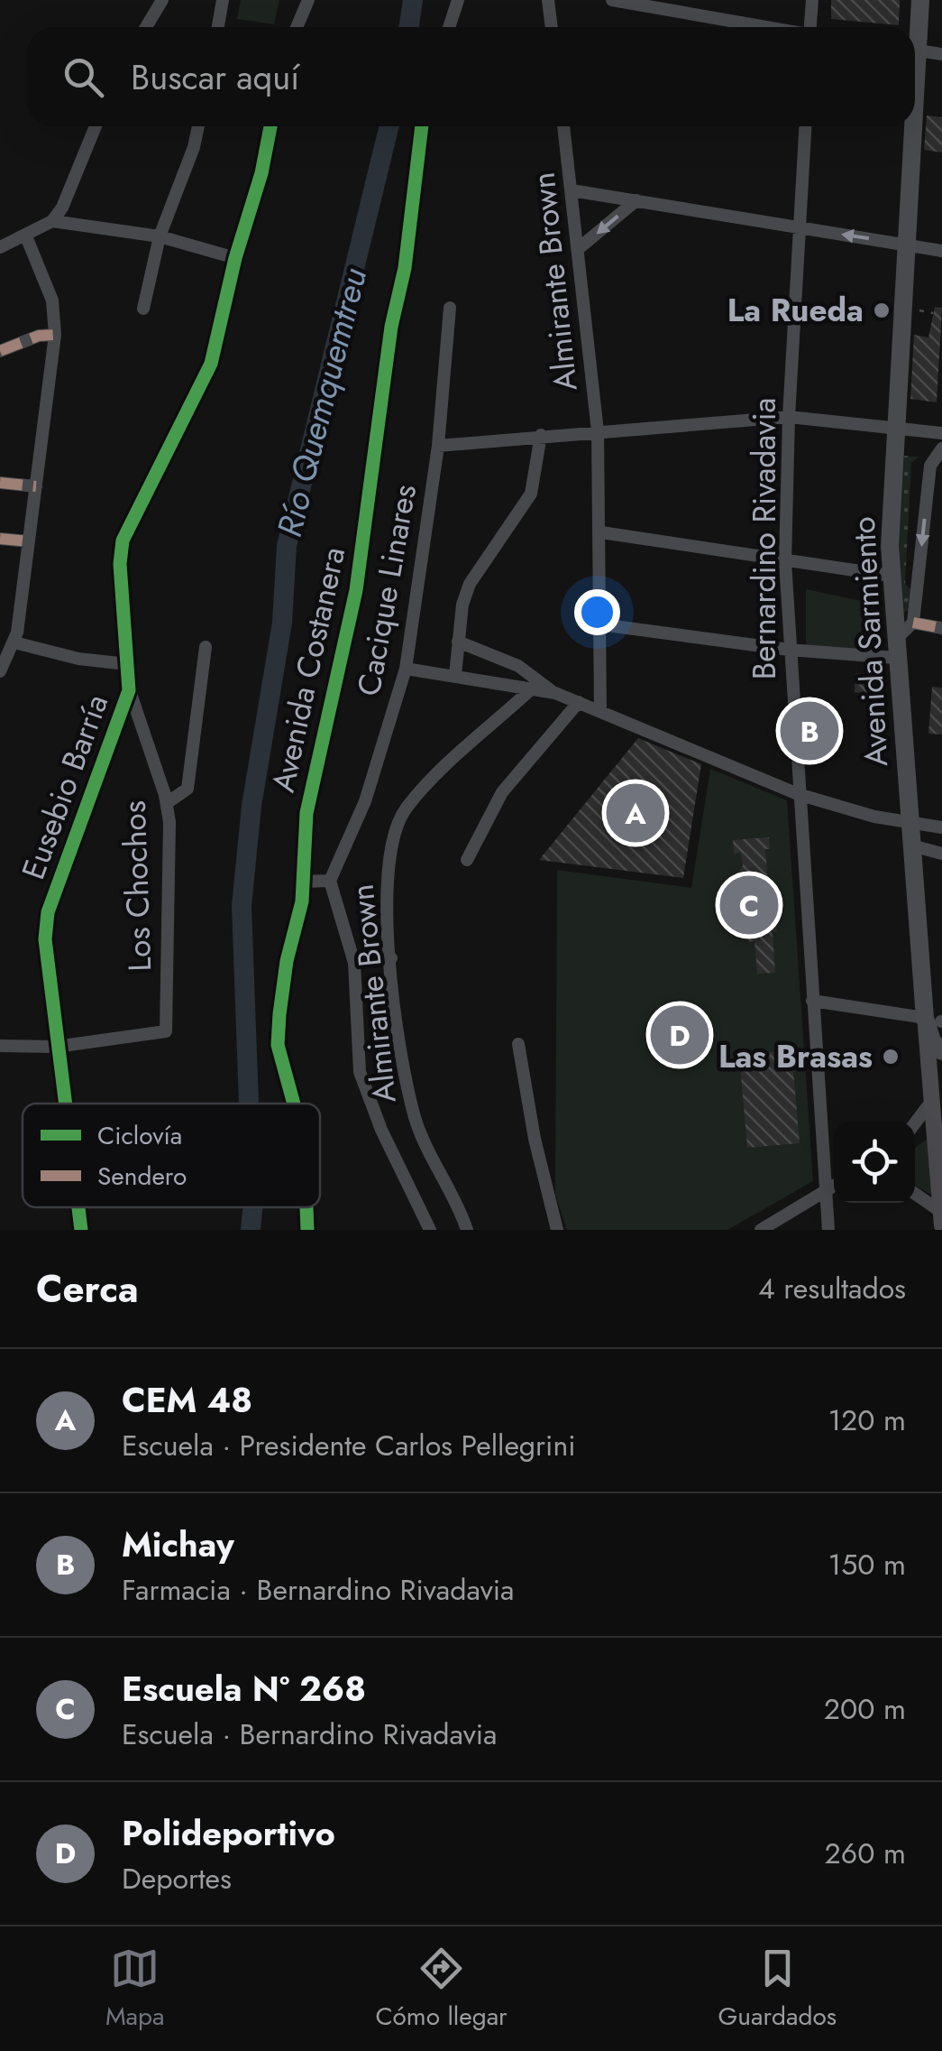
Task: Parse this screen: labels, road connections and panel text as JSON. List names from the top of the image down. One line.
{"streets":{"highway":["Avenida Sarmiento"],"street":["Almirante Brown","Bernardino Rivadavia","Cacique Linares","Avenida Costanera","Eusebio Barría","Los Chochos"]},"crossings":[["Eusebio Barría","Los Chochos"]],"water":["Río Quemquemtreu"],"places":["La Rueda","Las Brasas"],"legend":["Ciclovía","Sendero"],"page":{"search":"Buscar aquí","pins":["B","A","C","D"],"heading":["Cerca","4 resultados"],"list":[{"mark":"A","name":"CEM 48","note":"Escuela · Presidente Carlos Pellegrini","value":"120 m"},{"mark":"B","name":"Michay","note":"Farmacia · Bernardino Rivadavia","value":"150 m"},{"mark":"C","name":"Escuela Nº 268","note":"Escuela · Bernardino Rivadavia","value":"200 m"},{"mark":"D","name":"Polideportivo","note":"Deportes","value":"260 m"}],"nav":["Mapa","Cómo llegar","Guardados"]}}
